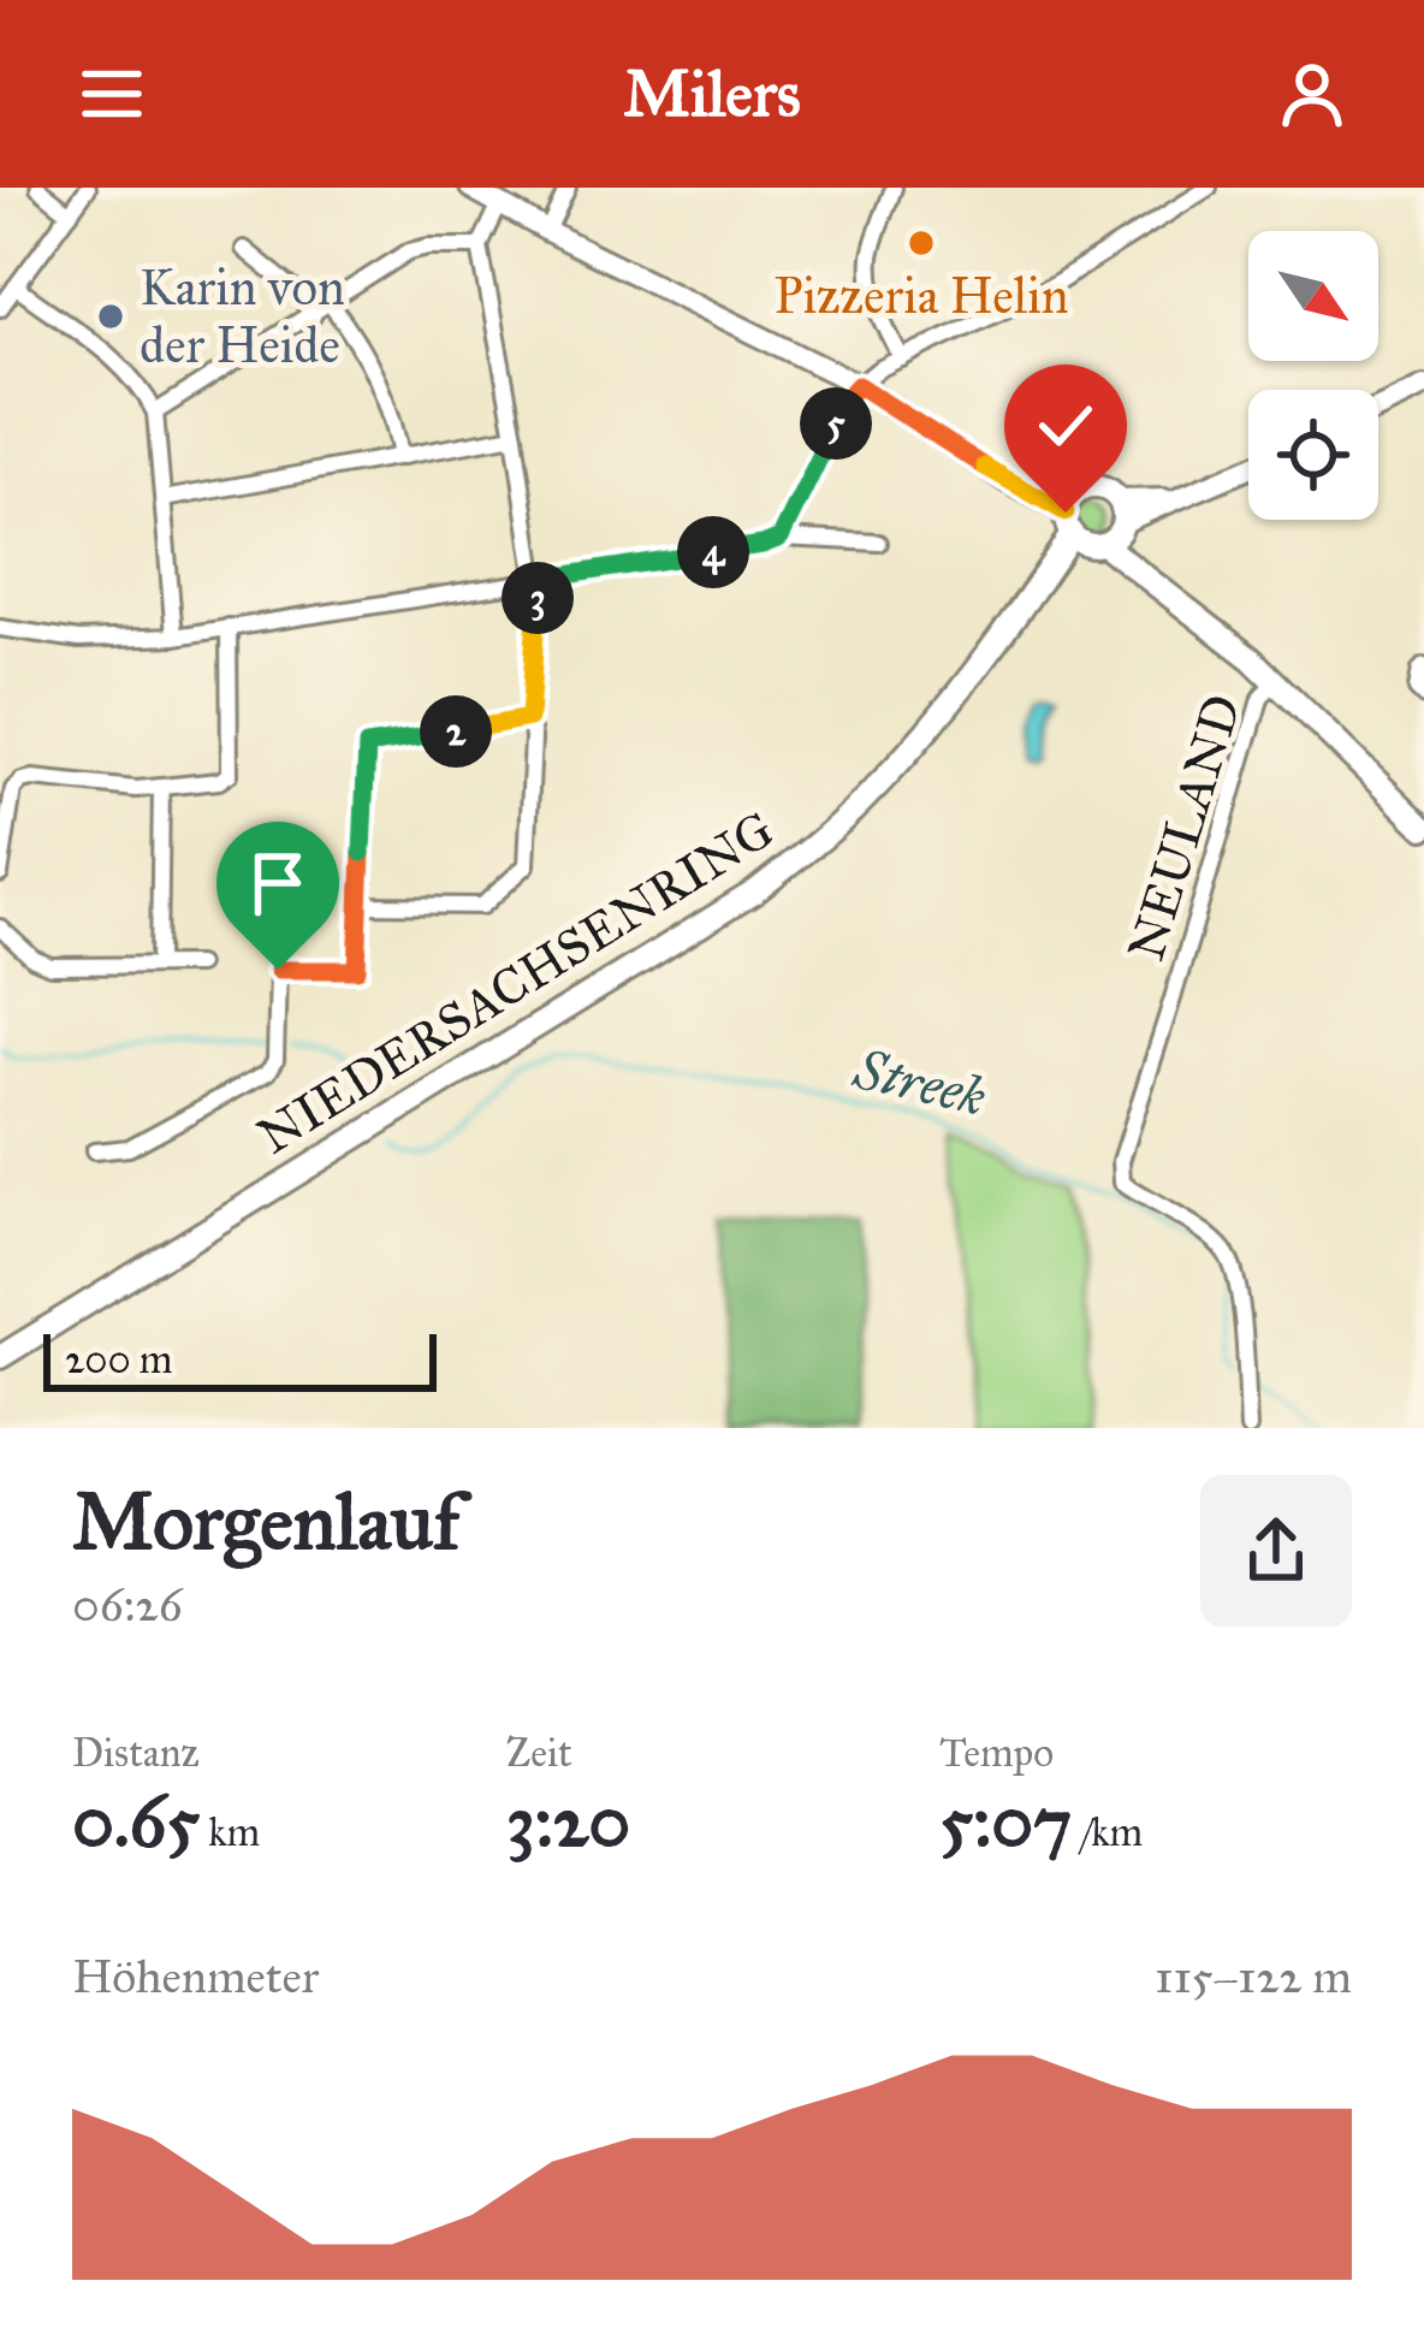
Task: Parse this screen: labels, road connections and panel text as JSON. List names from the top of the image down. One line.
{"streets":{"main road":["NIEDERSACHSENRING"],"street":["NEULAND"]},"water":["Streek"],"places":["Pizzeria Helin","Karin von der Heide"],"scale_bar":"200 m","north":"bottom right","page":{"header":"Milers","pins":["5","4","3","2"],"scale":"200 m","heading":["Morgenlauf","06:26"],"stats":[["Distanz","0.65 km"],["Zeit","3:20"],["Tempo","5:07 /km"]],"chart":["Höhenmeter","115–122 m"]}}
